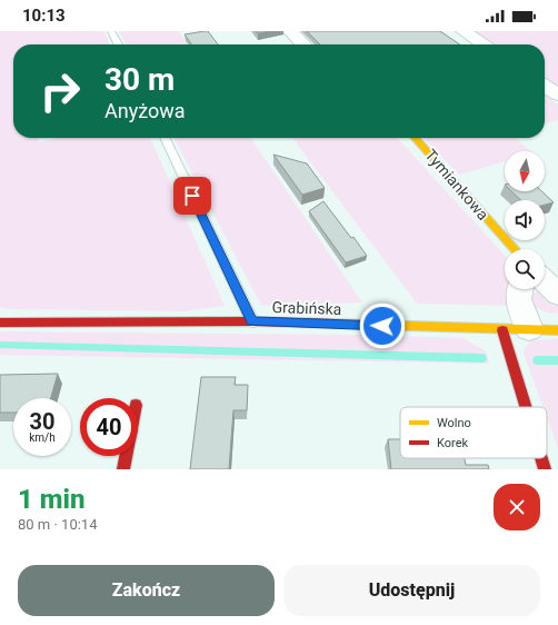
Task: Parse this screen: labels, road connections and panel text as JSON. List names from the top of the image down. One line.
{"streets":{"street":["Tymiankowa","Grabińska"]},"legend":["Wolno","Korek"],"north":"bottom","page":{"status":"10:13","turn":["30 m","Anyżowa"],"speed":"30 km/h","limit":"40","heading":["1 min","80 m · 10:14"],"buttons":["Zakończ","Udostępnij"]}}
